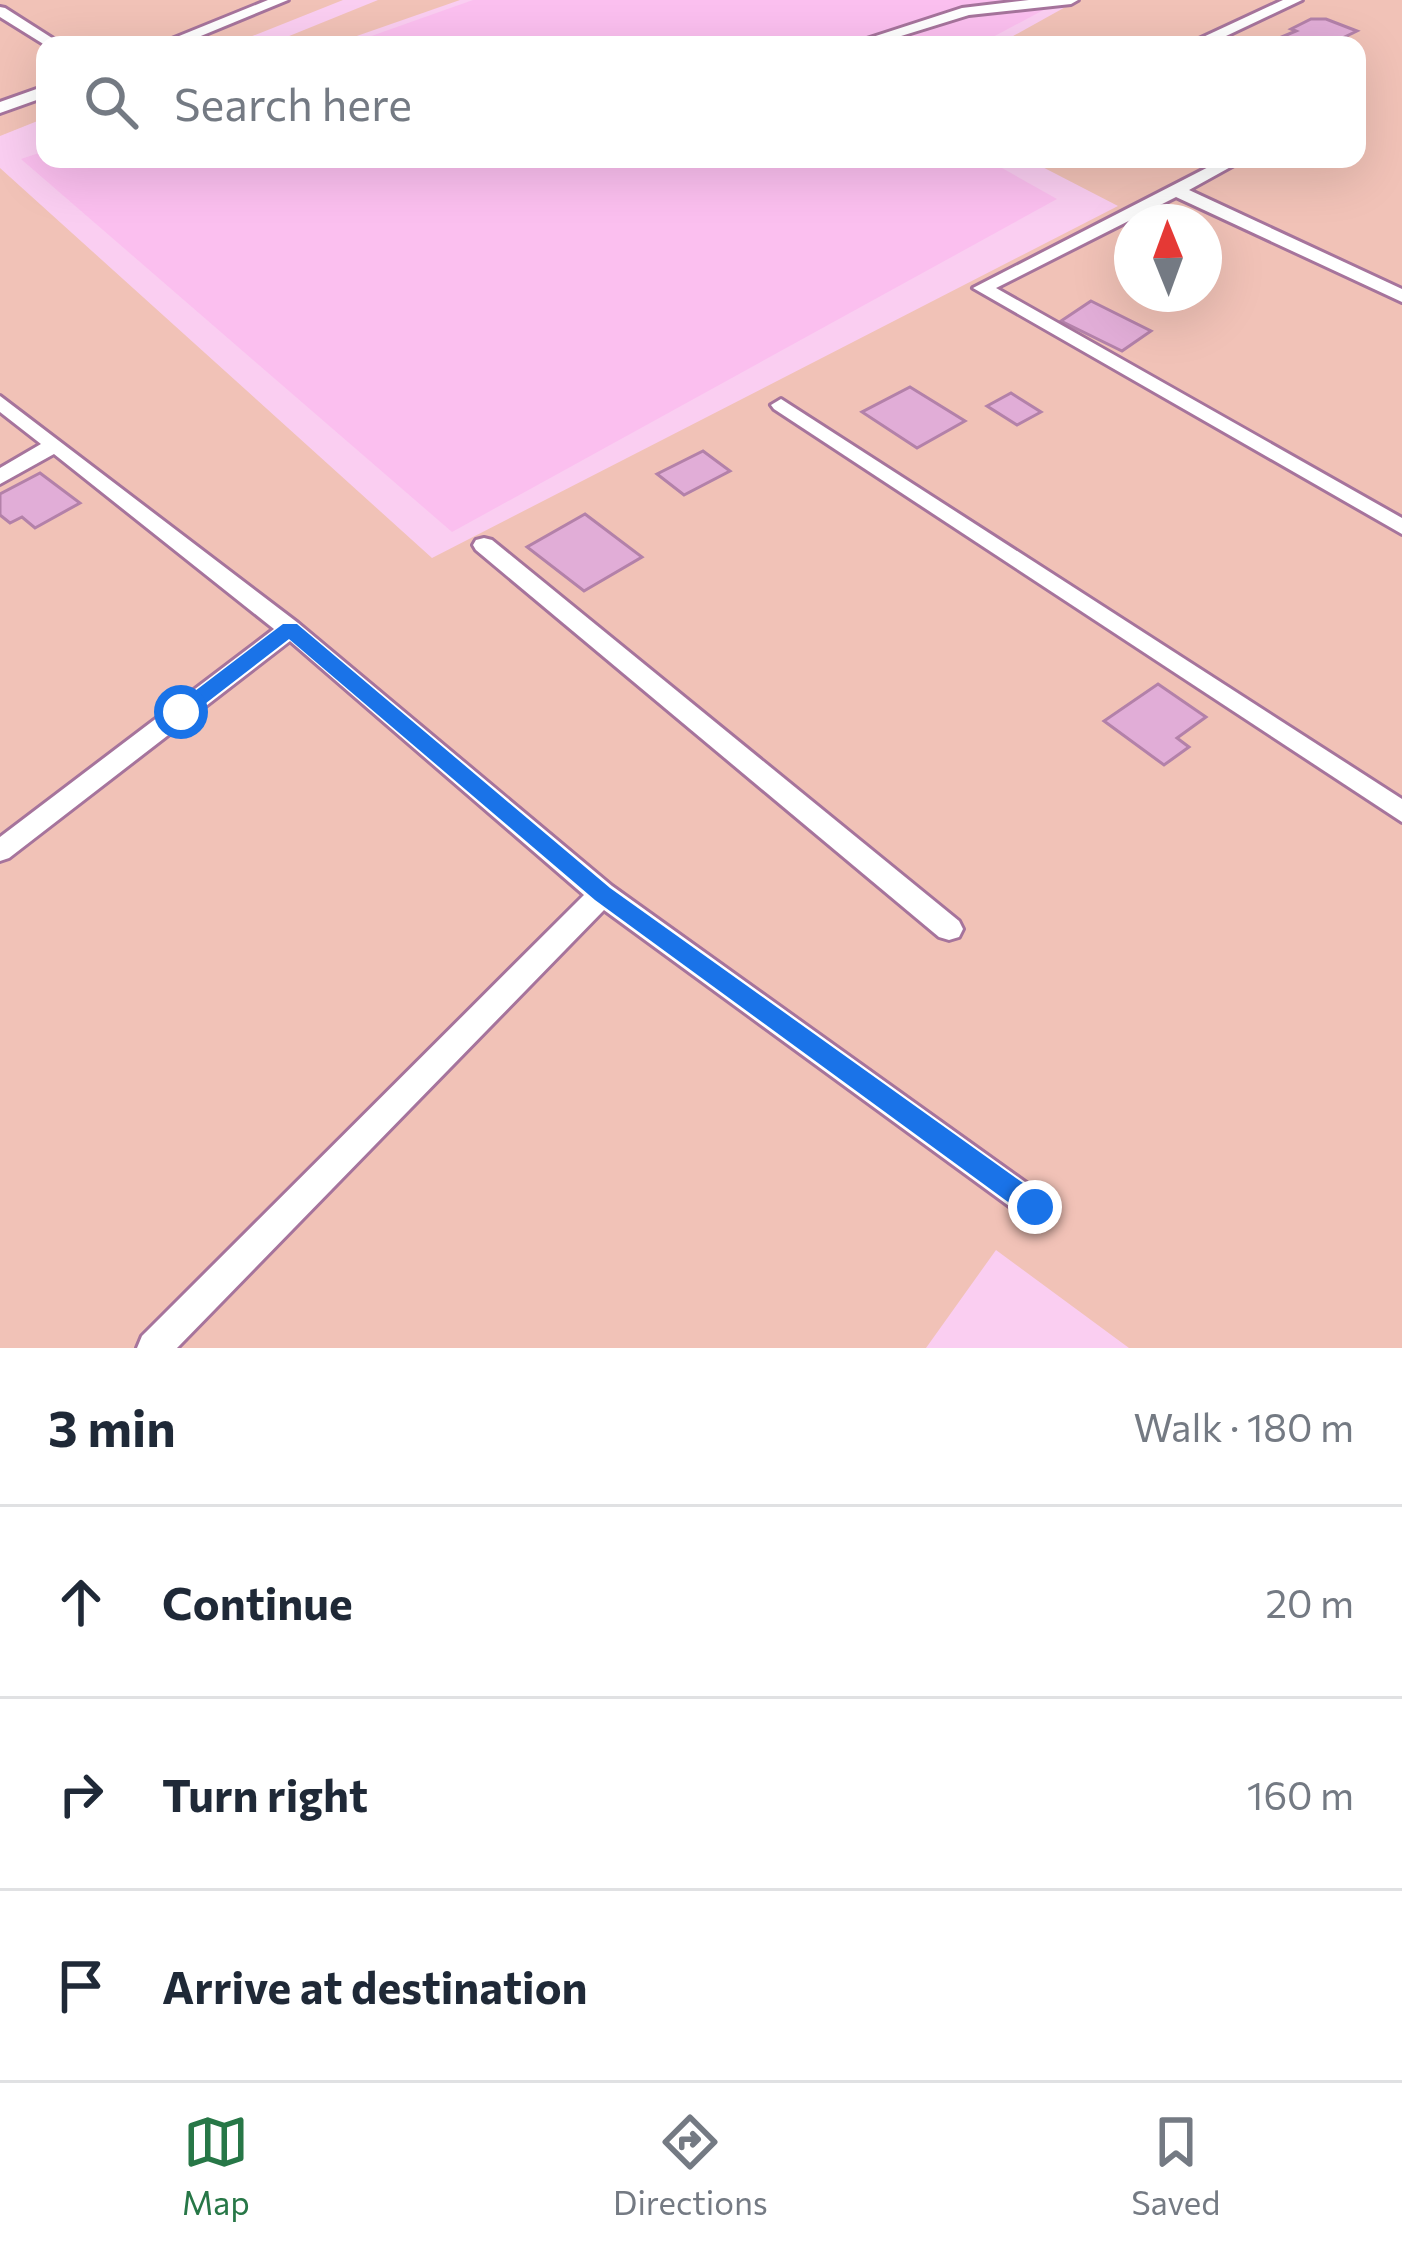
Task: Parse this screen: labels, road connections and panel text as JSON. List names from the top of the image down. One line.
{"north":"top","page":{"search":"Search here","heading":["3 min","Walk · 180 m"],"list":[["Continue","20 m"],["Turn right","160 m"],"Arrive at destination"],"nav":["Map","Directions","Saved"]}}
